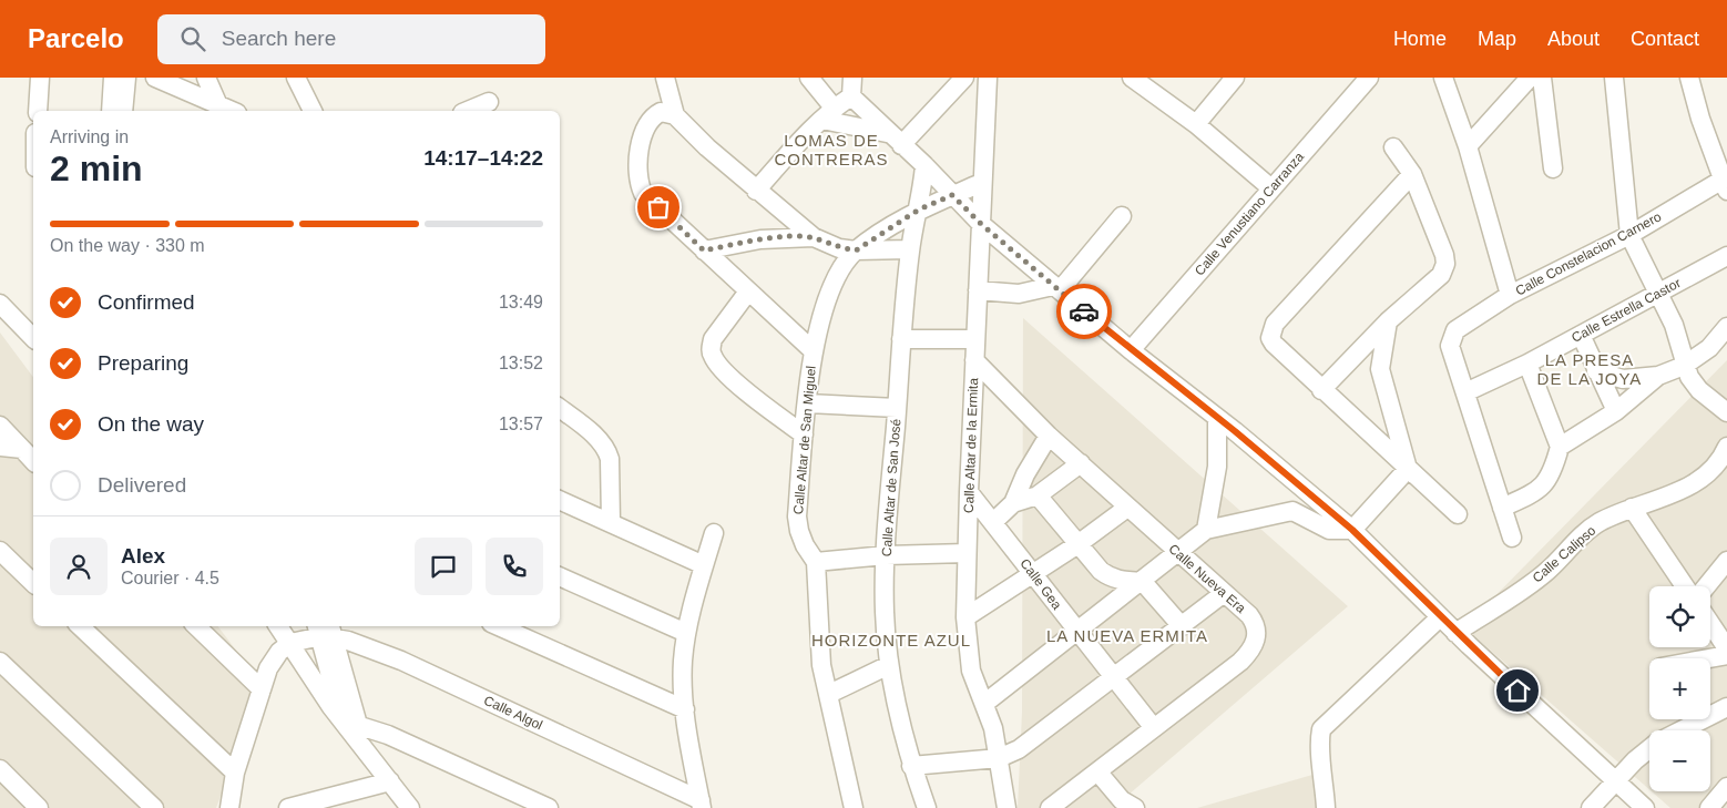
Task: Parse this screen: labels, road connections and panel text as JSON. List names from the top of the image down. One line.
{"streets":{"street":["Calle Venustiano Carranza","Calle Constelacion Carnero","Calle Estrella Castor","Calle Altar de San Miguel","Calle Altar de la Ermita","Calle Altar de San José","Calle Calipso","Calle Nueva Era","Calle Gea","Calle Algol"]},"crossings":[["Calle Constelacion Carnero","Calle Estrella Castor"],["Calle Altar de San Miguel","Calle Altar de la Ermita"],["Calle Altar de San Miguel","Calle Altar de San José"],["Calle Altar de la Ermita","Calle Nueva Era"],["Calle Altar de la Ermita","Calle Gea"],["Calle Nueva Era","Calle Gea"]],"districts":["LOMAS DE CONTRERAS","LA PRESA DE LA JOYA","LA NUEVA ERMITA","HORIZONTE AZUL"],"page":{"header":"Parcelo","search":"Search here","nav":["Home","Map","About","Contact"],"heading":["2 min","Arriving in","14:17–14:22"],"panel":["Alex","Courier · 4.5"],"bar":"On the way · 330 m","list":[["Confirmed","13:49"],["Preparing","13:52"],["On the way","13:57"],"Delivered"],"map_buttons":["+","−"]}}
